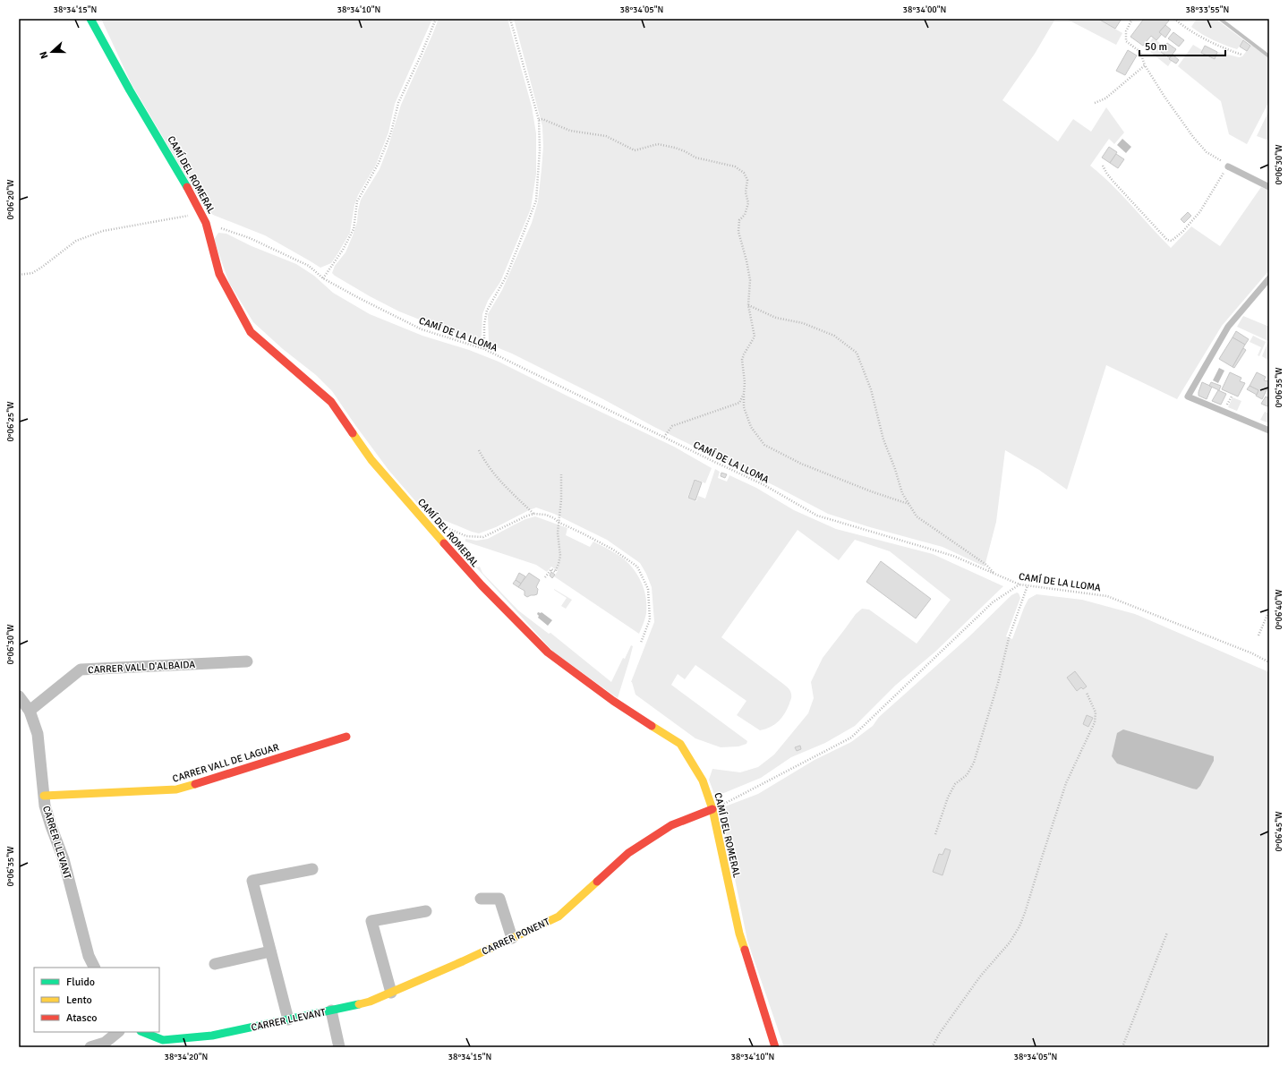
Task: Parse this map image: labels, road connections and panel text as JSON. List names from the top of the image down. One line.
{"streets":{"street":["CAMÍ DEL ROMERAL","CARRER VALL D'ALBAIDA","CARRER VALL DE LAGUAR","CARRER LLEVANT","CARRER PONENT"],"path":["CAMÍ DE LA LLOMA"]},"crossings":[["CAMÍ DEL ROMERAL","CAMÍ DE LA LLOMA"],["CAMÍ DEL ROMERAL","CARRER PONENT"],["CARRER VALL D'ALBAIDA","CARRER LLEVANT"],["CARRER VALL DE LAGUAR","CARRER LLEVANT"],["CARRER LLEVANT","CARRER PONENT"]],"legend":["Fluido","Lento","Atasco"],"scale_bar":"50 m","north":"left","coordinates":["38°34'15\"N","38°34'10\"N","38°34'05\"N","38°34'00\"N","38°33'55\"N","0°06'30\"W","0°06'20\"W","0°06'35\"W","0°06'25\"W","0°06'40\"W","0°06'45\"W","38°34'20\"N"]}
